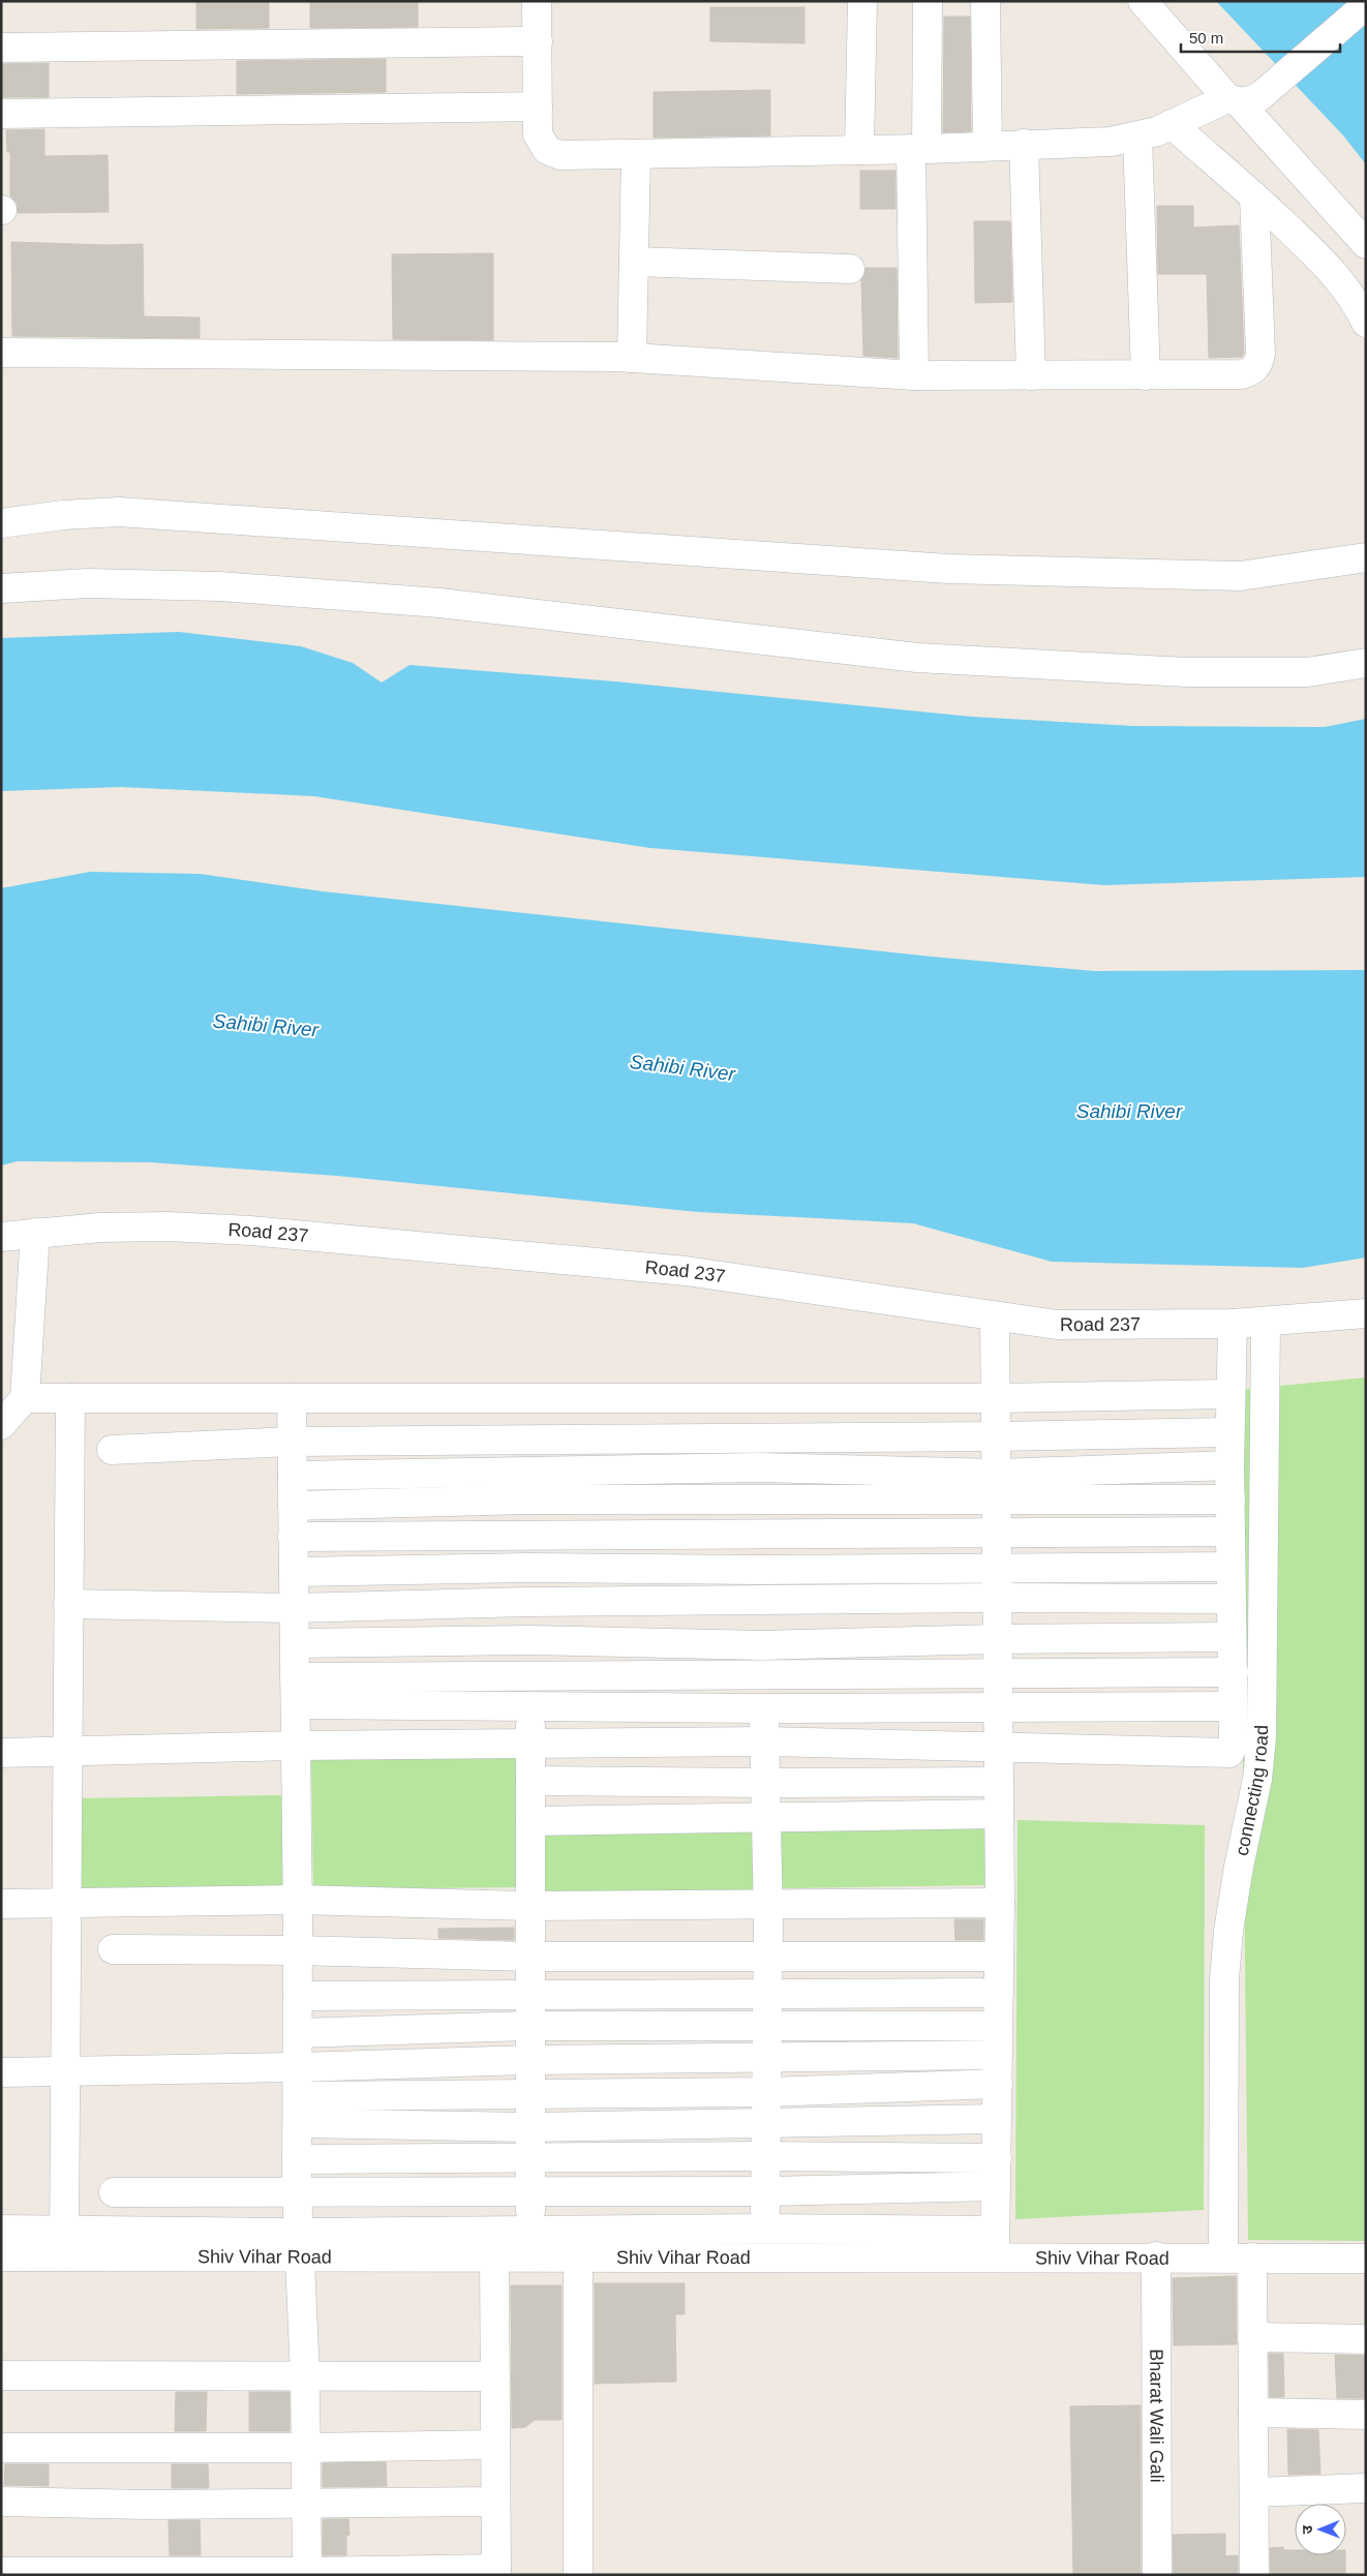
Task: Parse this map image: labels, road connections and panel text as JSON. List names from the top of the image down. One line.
{"streets":{"street":["Road 237","connecting road","Shiv Vihar Road","Bharat Wali Gali"]},"crossings":[["Road 237","connecting road"],["connecting road","Shiv Vihar Road"],["Shiv Vihar Road","Bharat Wali Gali"]],"water":["Sahibi River"],"scale_bar":"50 m","north":"left"}
